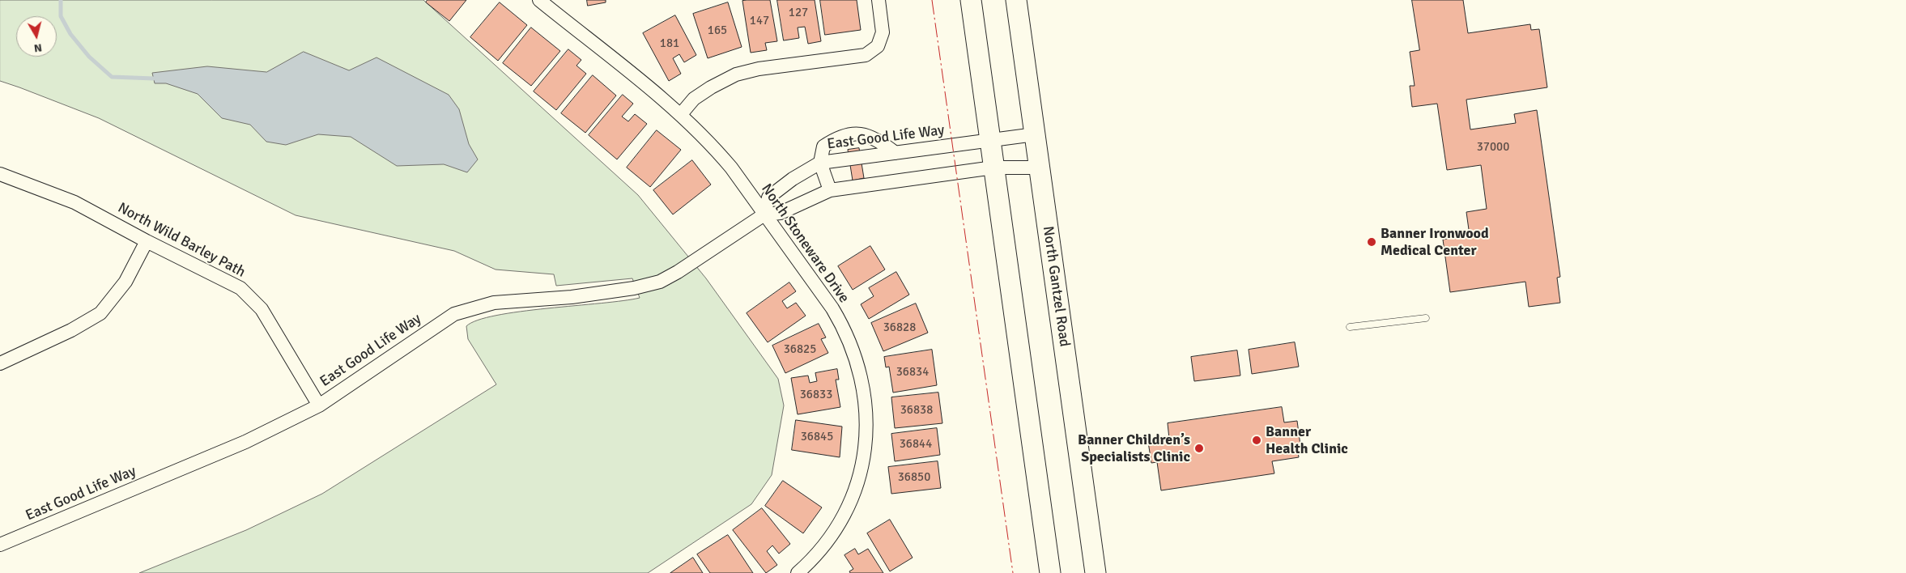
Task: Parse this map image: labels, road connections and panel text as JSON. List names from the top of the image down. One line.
{"streets":{"main road":["North Gantzel Road"],"street":["East Good Life Way","North Wild Barley Path","North Stoneware Drive"]},"crossings":[["East Good Life Way","North Wild Barley Path"],["East Good Life Way","North Stoneware Drive"],["East Good Life Way","North Gantzel Road"]],"places":["Banner Ironwood Medical Center","Banner Health Clinic","Banner Children’s Specialists Clinic"],"house_numbers":["127","147","165","181","37000","36828","36825","36834","36833","36838","36845","36844","36850"],"north":"bottom"}
